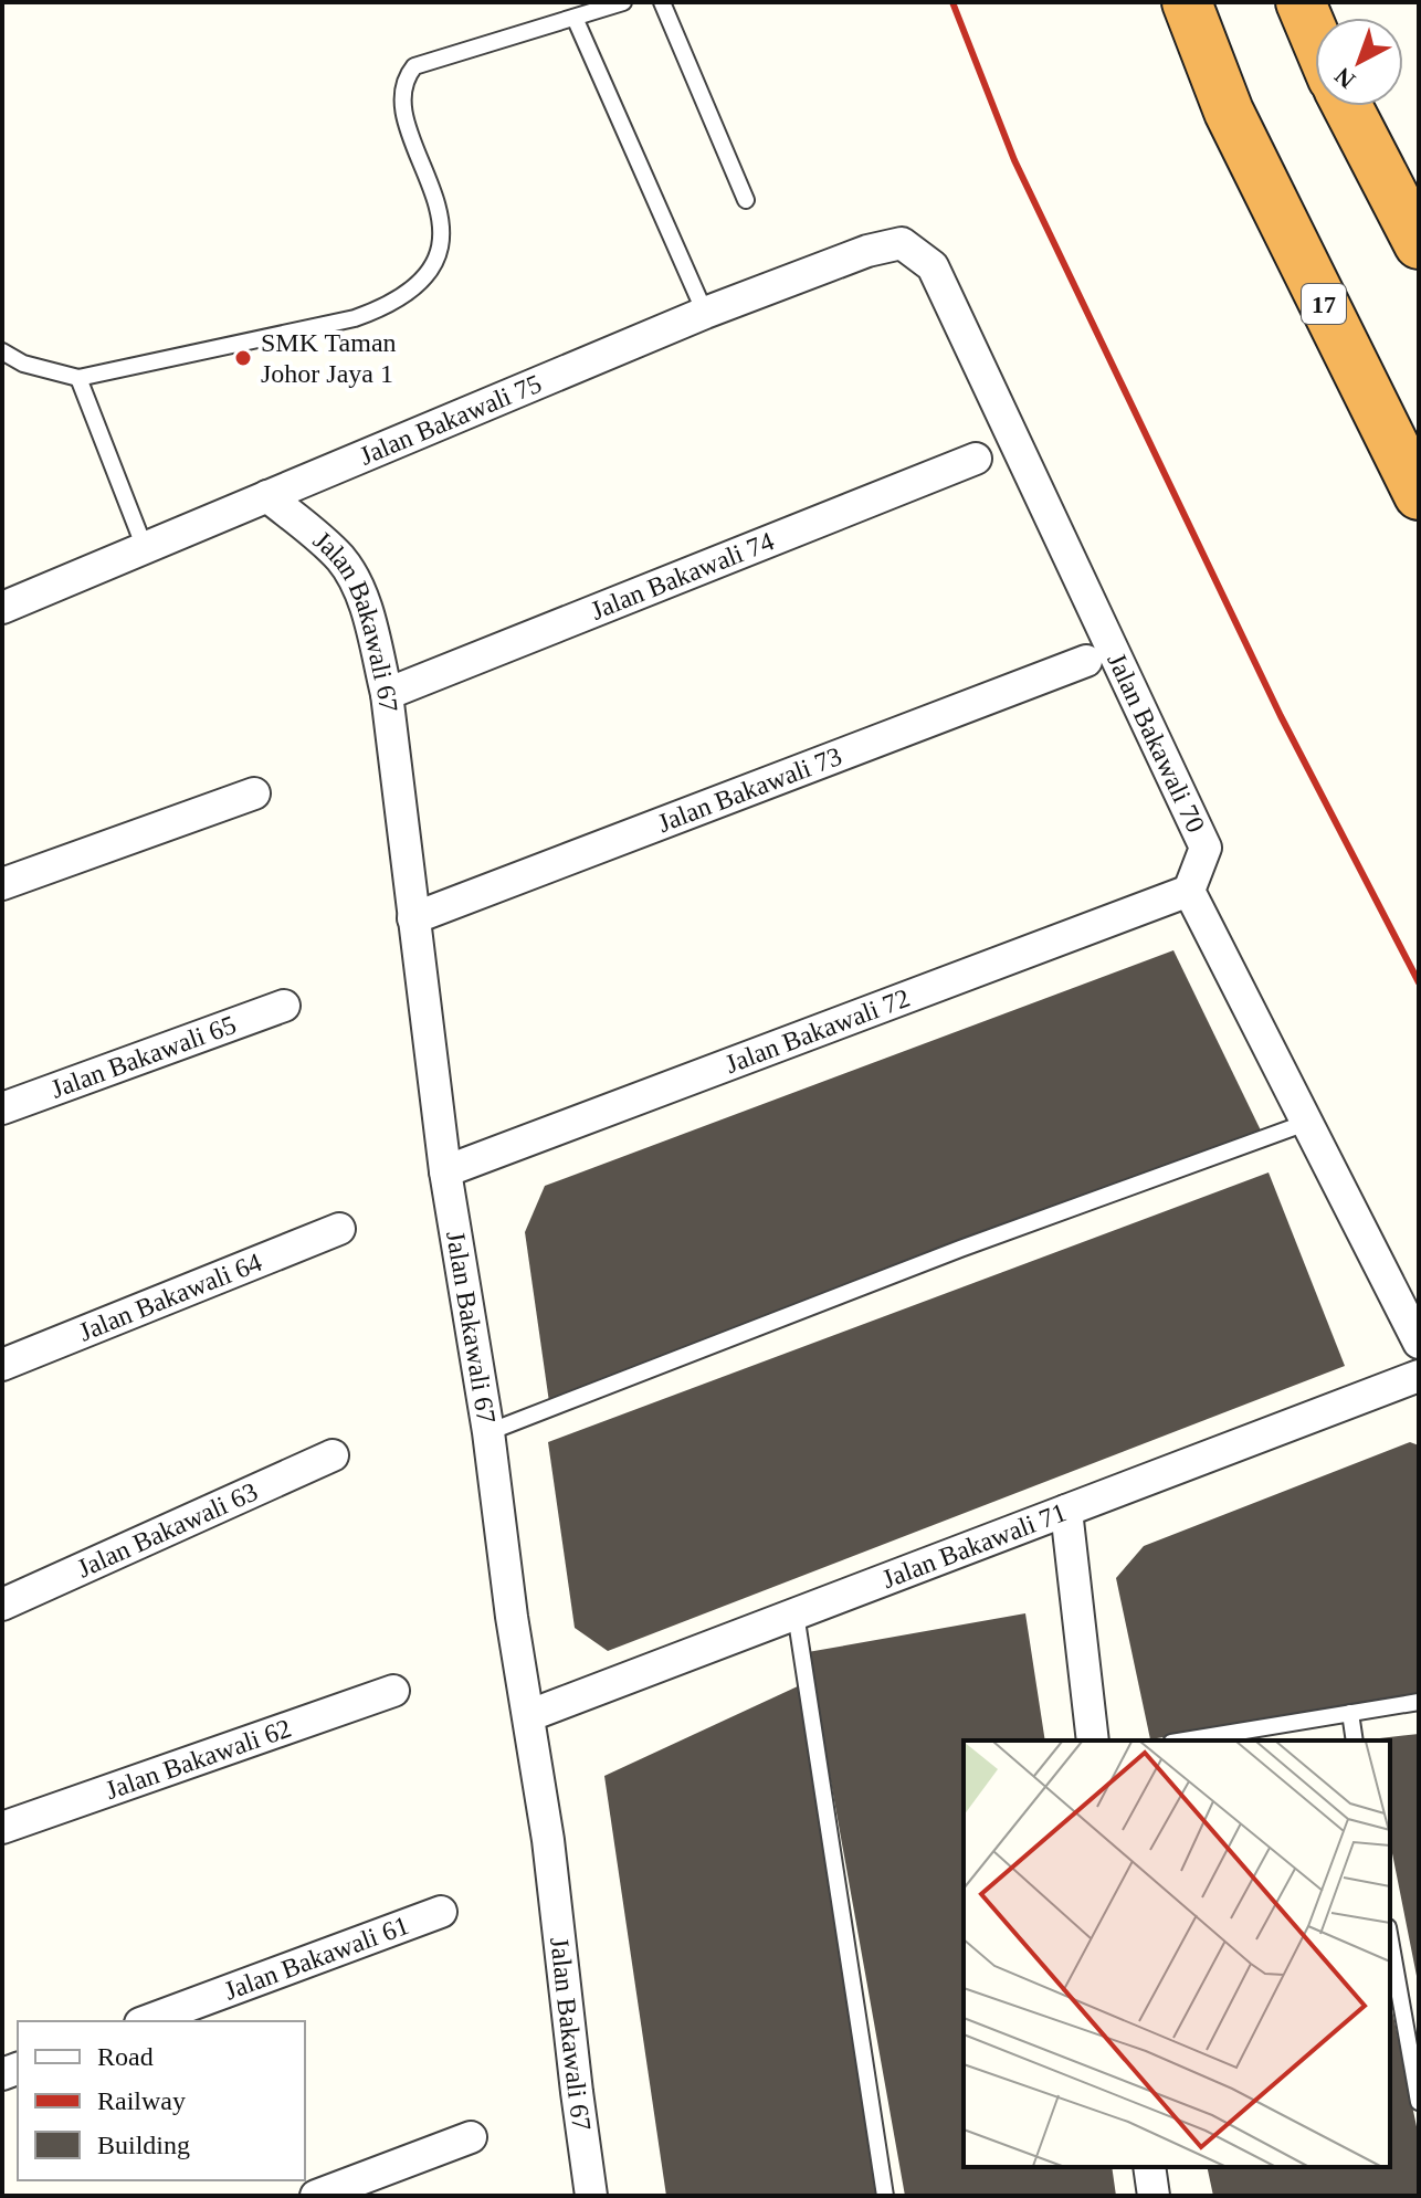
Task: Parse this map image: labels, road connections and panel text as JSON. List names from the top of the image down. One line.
{"streets":{"highway":["17"],"street":["Jalan Bakawali 75","Jalan Bakawali 74","Jalan Bakawali 67","Jalan Bakawali 70","Jalan Bakawali 73","Jalan Bakawali 72","Jalan Bakawali 65","Jalan Bakawali 64","Jalan Bakawali 63","Jalan Bakawali 71","Jalan Bakawali 62","Jalan Bakawali 61"]},"crossings":[["Jalan Bakawali 75","Jalan Bakawali 67"],["Jalan Bakawali 75","Jalan Bakawali 70"],["Jalan Bakawali 74","Jalan Bakawali 67"],["Jalan Bakawali 67","Jalan Bakawali 73"],["Jalan Bakawali 67","Jalan Bakawali 72"],["Jalan Bakawali 67","Jalan Bakawali 71"],["Jalan Bakawali 70","Jalan Bakawali 72"]],"places":["SMK Taman Johor Jaya 1"],"legend":["Road","Railway","Building"],"north":"bottom left"}
